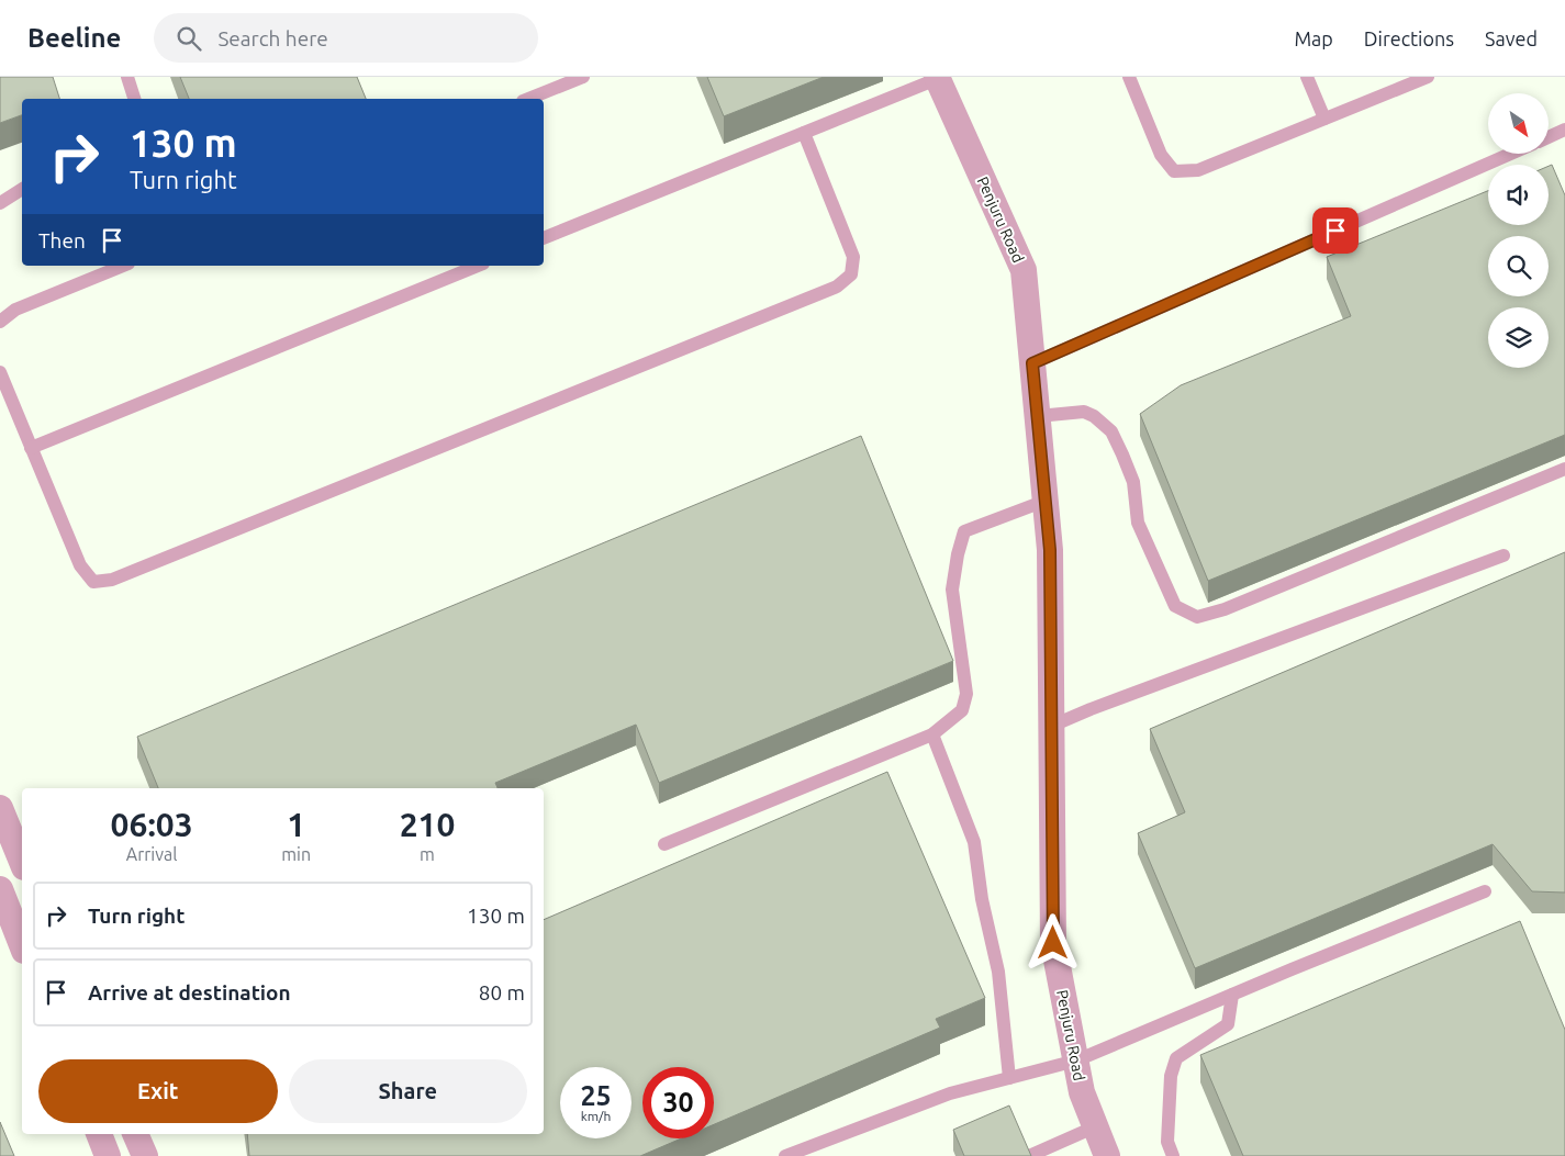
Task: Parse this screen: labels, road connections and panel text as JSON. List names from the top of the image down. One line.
{"streets":{"street":["Penjuru Road"]},"north":"bottom right","page":{"header":"Beeline","search":"Search here","nav":["Map","Directions","Saved"],"turn":["130 m","Turn right"],"then":"Then","eta":["06:03","Arrival","1","min","210","m"],"list":[{"name":"Turn right","value":"130 m"},{"name":"Arrive at destination","value":"80 m"}],"buttons":["Exit","Share"],"speed":"25 km/h","limit":"30"}}
